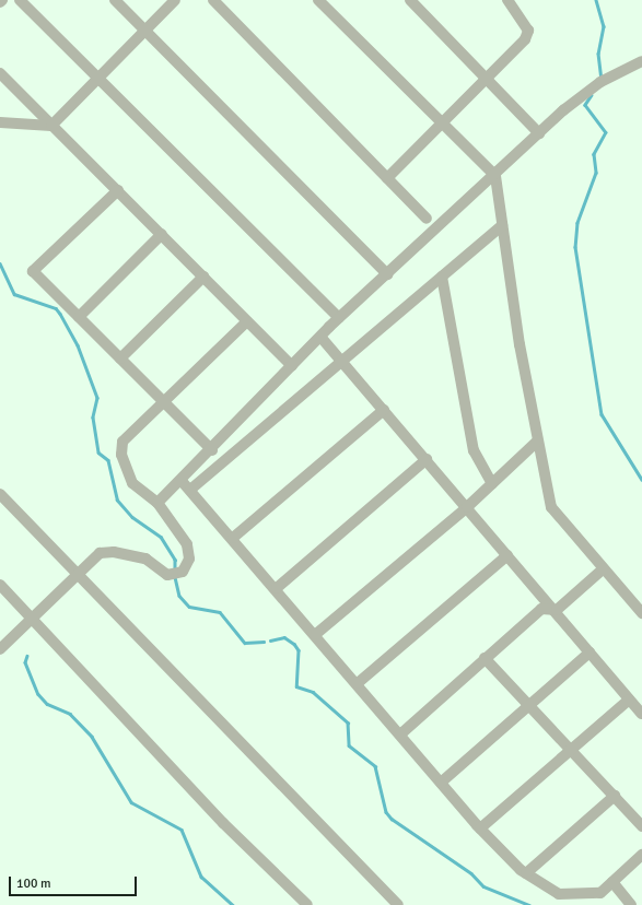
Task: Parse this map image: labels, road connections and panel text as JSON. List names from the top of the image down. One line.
{"scale_bar":"100 m"}
